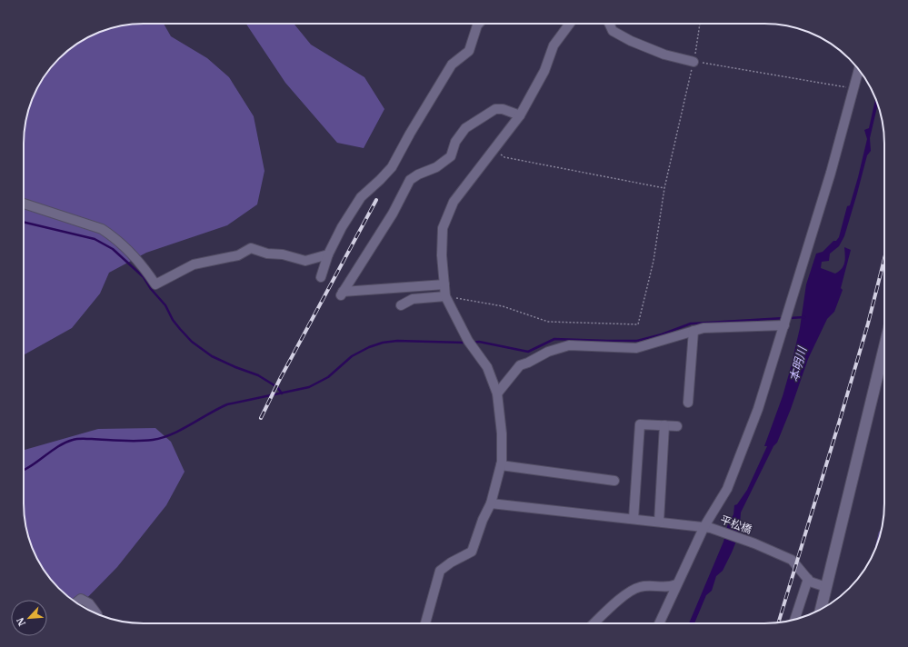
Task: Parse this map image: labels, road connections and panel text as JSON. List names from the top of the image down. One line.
{"streets":{"street":["平松橋"]},"water":["本明川"],"north":"bottom left"}
